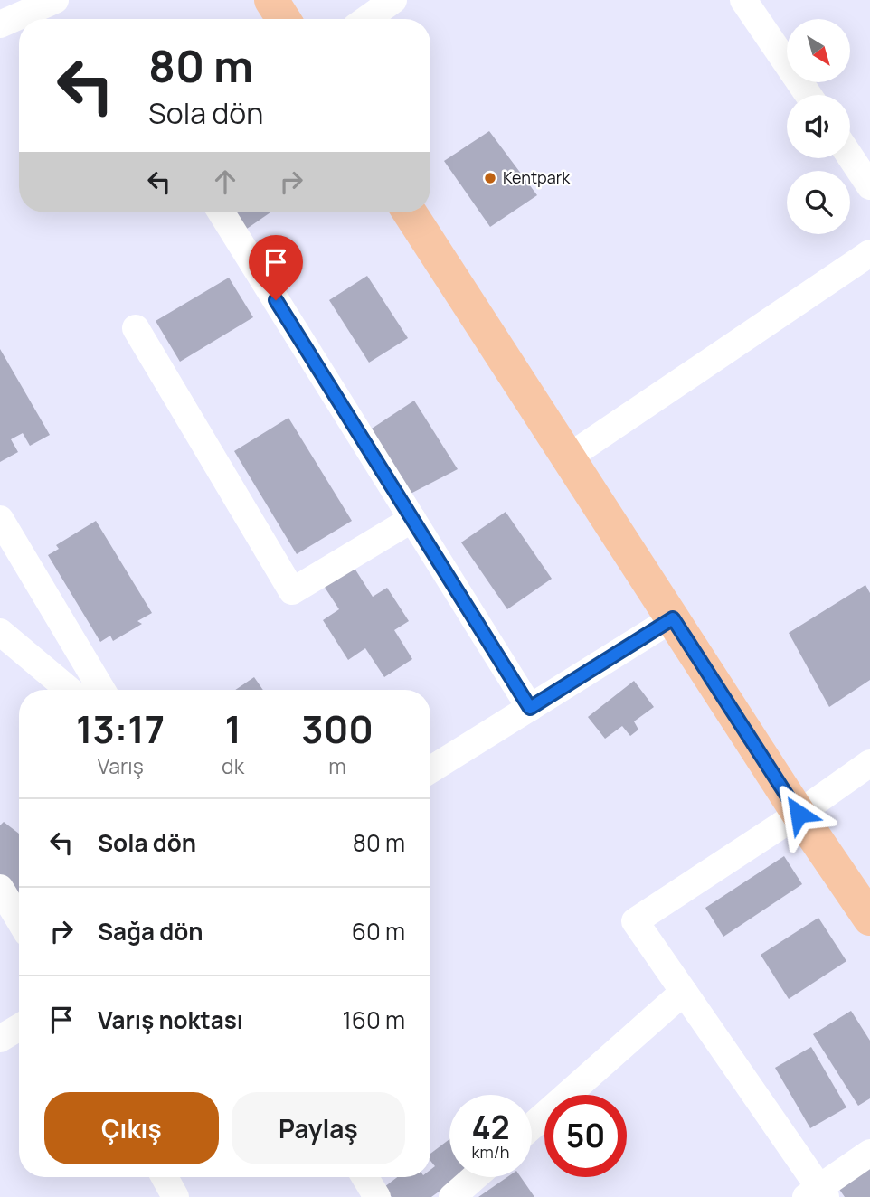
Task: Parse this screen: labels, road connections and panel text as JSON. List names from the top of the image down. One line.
{"places":["Kentpark"],"north":"bottom right","page":{"turn":["80 m","Sola dön"],"eta":["13:17","Varış","1","dk","300","m"],"list":[{"name":"Sola dön","value":"80 m"},{"name":"Sağa dön","value":"60 m"},{"name":"Varış noktası","value":"160 m"}],"buttons":["Çıkış","Paylaş"],"speed":"42 km/h","limit":"50"}}
